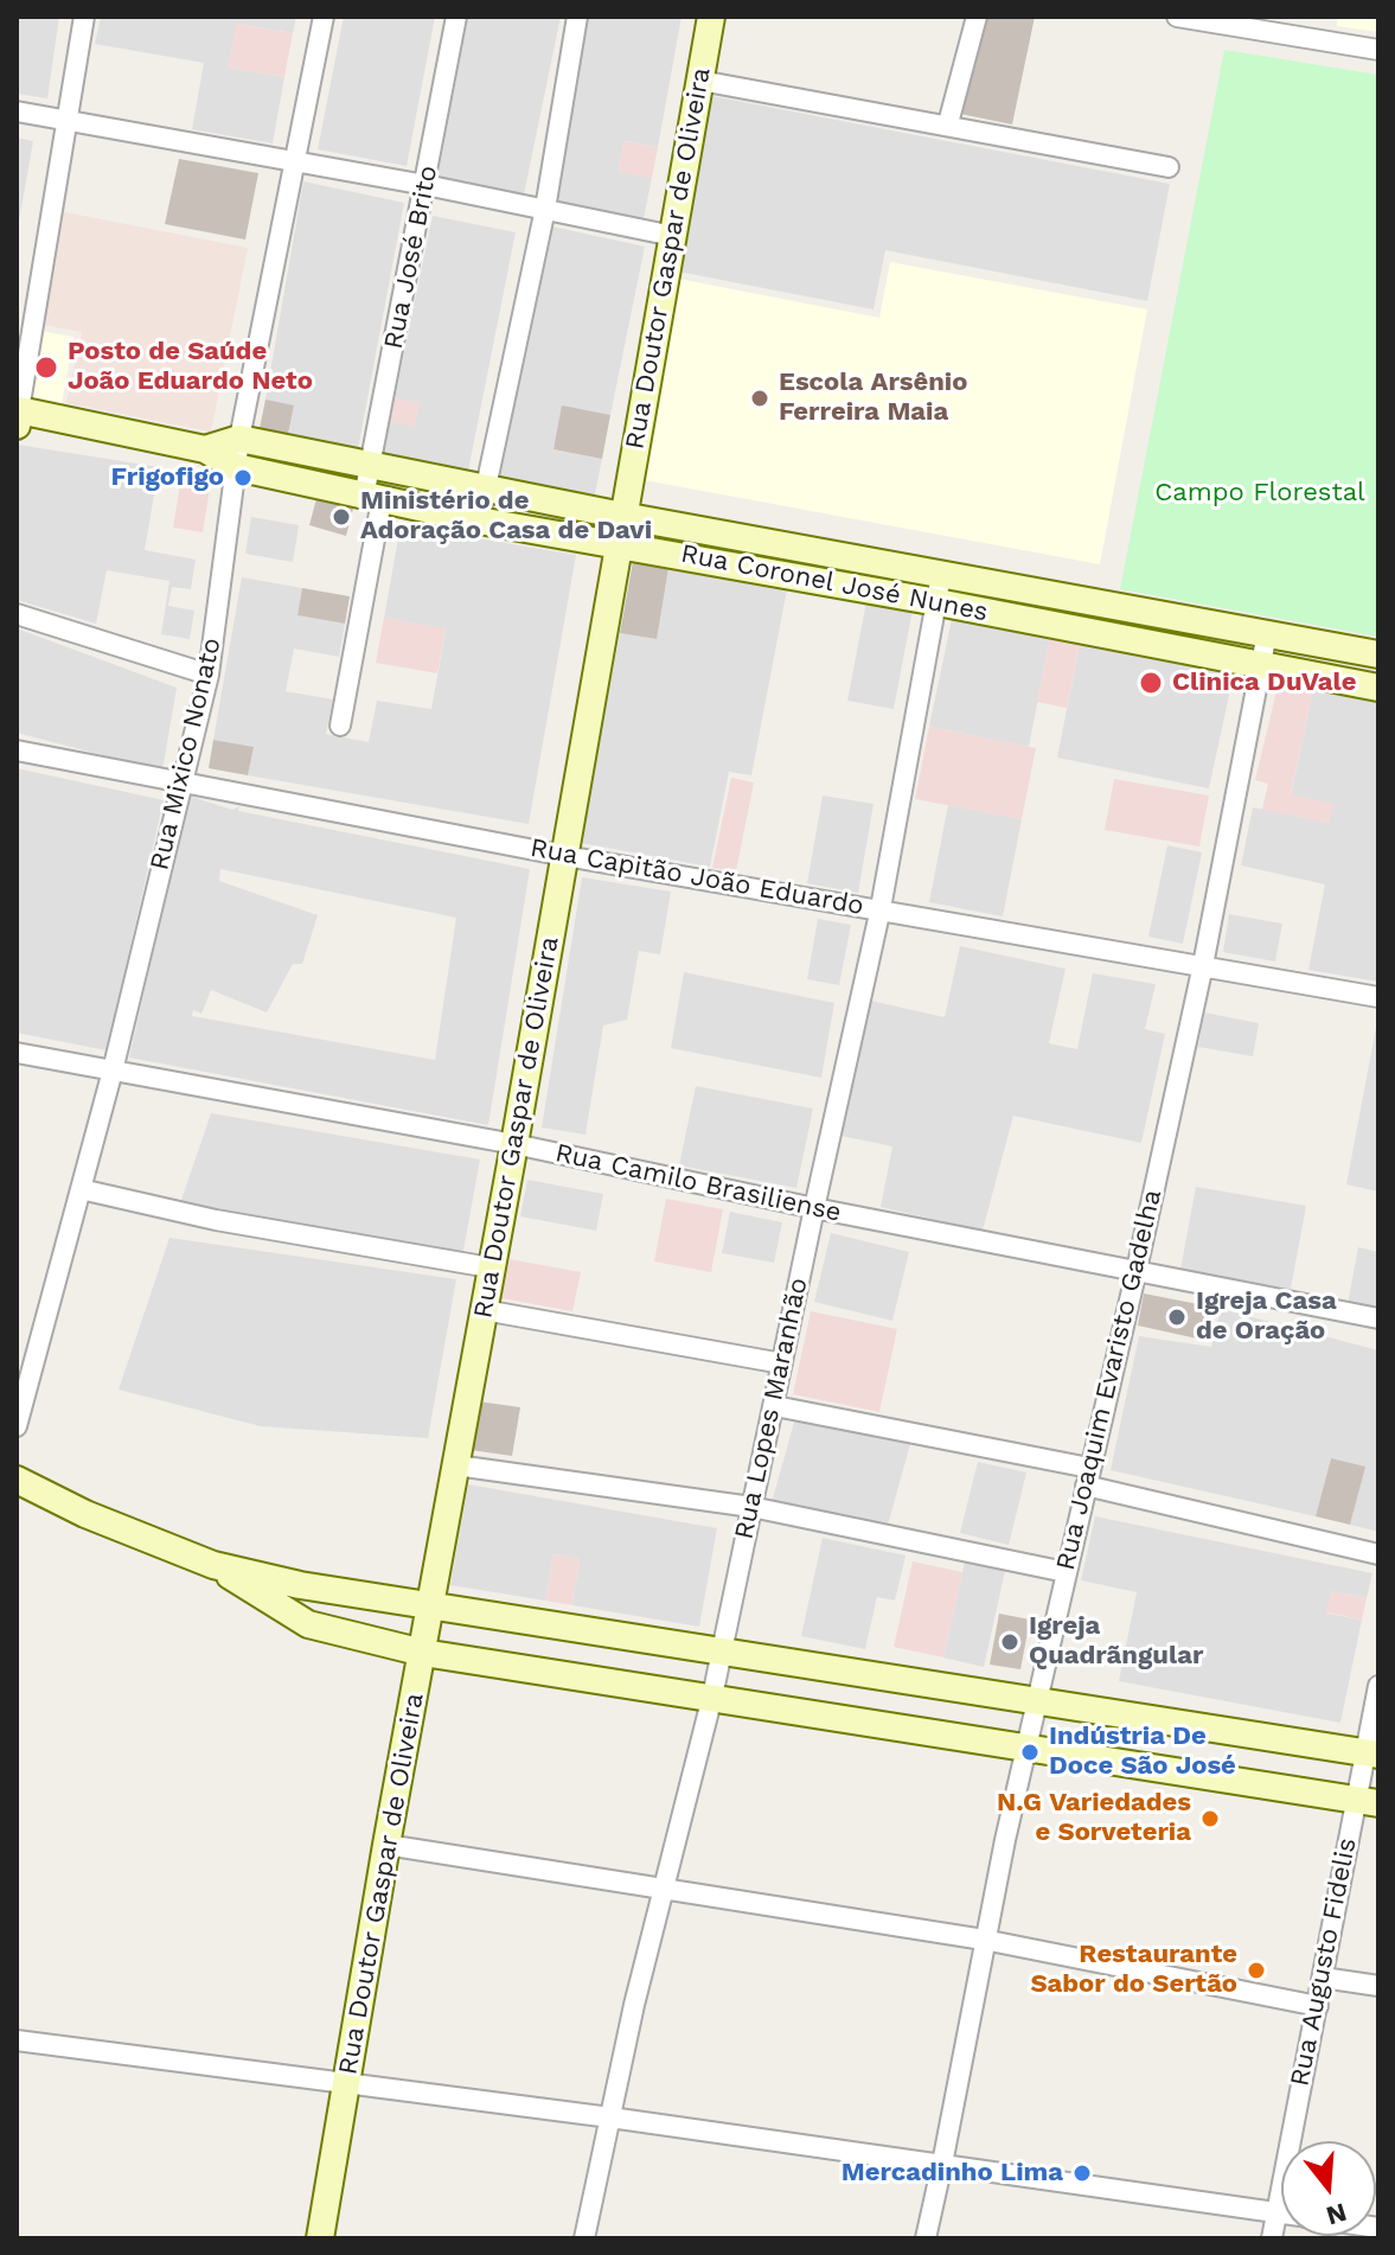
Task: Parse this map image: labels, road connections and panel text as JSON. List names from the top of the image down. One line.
{"streets":{"street":["Rua José Brito","Rua Doutor Gaspar de Oliveira","Rua Coronel José Nunes","Rua Mixico Nonato","Rua Capitão João Eduardo","Rua Camilo Brasiliense","Rua Joaquim Evaristo Gadelha","Rua Lopes Maranhão","Rua Augusto Fidelis"]},"crossings":[["Rua José Brito","Rua Coronel José Nunes"],["Rua Doutor Gaspar de Oliveira","Rua Coronel José Nunes"],["Rua Doutor Gaspar de Oliveira","Rua Capitão João Eduardo"],["Rua Doutor Gaspar de Oliveira","Rua Camilo Brasiliense"],["Rua Coronel José Nunes","Rua Mixico Nonato"],["Rua Coronel José Nunes","Rua Joaquim Evaristo Gadelha"],["Rua Coronel José Nunes","Rua Lopes Maranhão"],["Rua Mixico Nonato","Rua Capitão João Eduardo"],["Rua Mixico Nonato","Rua Camilo Brasiliense"],["Rua Capitão João Eduardo","Rua Joaquim Evaristo Gadelha"],["Rua Capitão João Eduardo","Rua Lopes Maranhão"],["Rua Camilo Brasiliense","Rua Joaquim Evaristo Gadelha"],["Rua Camilo Brasiliense","Rua Lopes Maranhão"]],"parks":["Campo Florestal"],"places":["Posto de Saúde João Eduardo Neto","Escola Arsênio Ferreira Maia","Frigofigo","Ministério de Adoração Casa de Davi","Clinica DuVale","Igreja Casa de Oração","Igreja Quadrãngular","Indústria De Doce São José","N.G Variedades e Sorveteria","Restaurante Sabor do Sertão","Mercadinho Lima"],"north":"bottom"}
